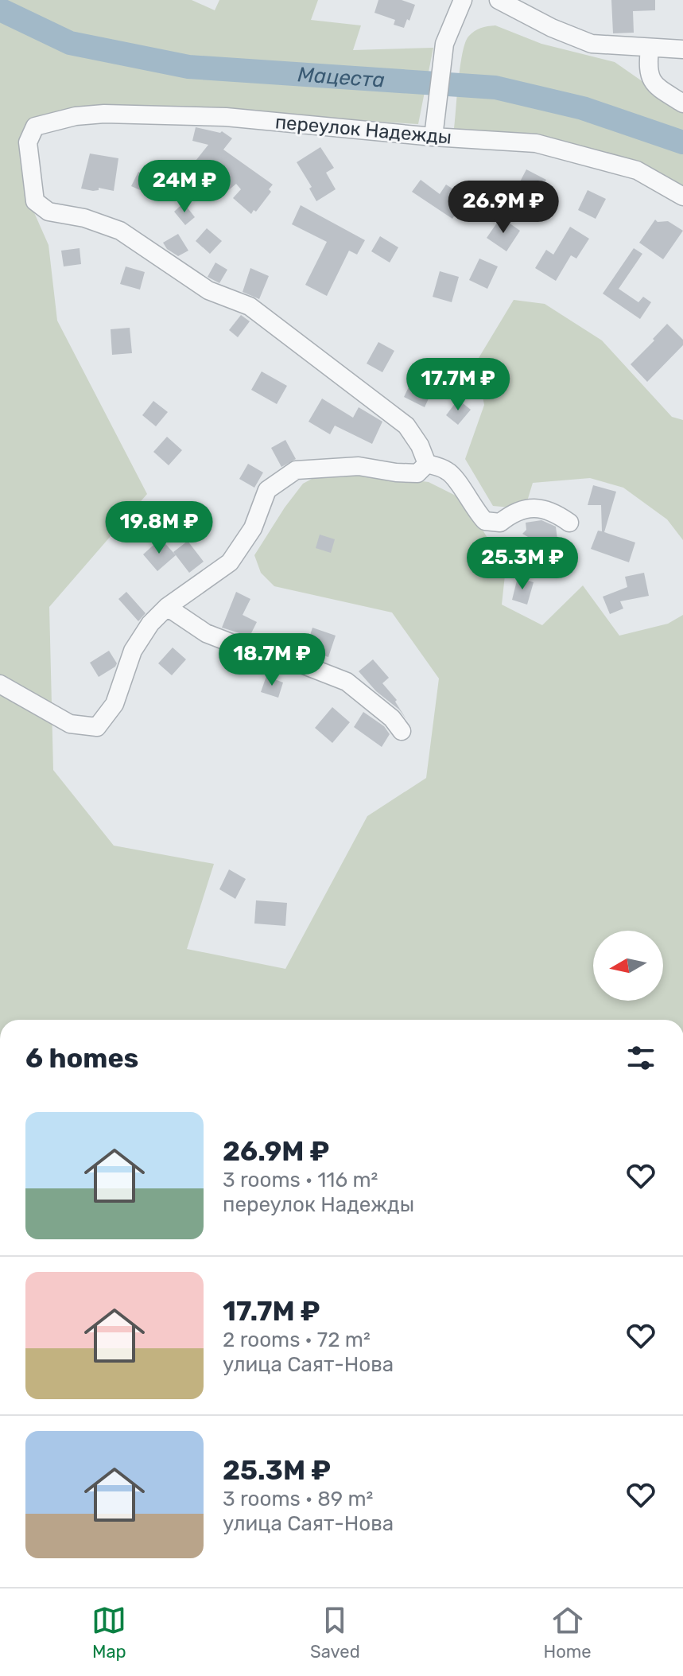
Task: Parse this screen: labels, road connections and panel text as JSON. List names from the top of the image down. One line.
{"streets":{"street":["переулок Надежды"]},"water":["Мацеста"],"north":"left","page":{"price":["24M ₽","26.9M ₽","17.7M ₽","19.8M ₽","25.3M ₽","18.7M ₽"],"heading":"6 homes","list":[{"name":"26.9M ₽","note":"3 rooms · 116 m² · переулок Надежды"},{"name":"17.7M ₽","note":"2 rooms · 72 m² · улица Саят-Нова"},{"name":"25.3M ₽","note":"3 rooms · 89 m² · улица Саят-Нова"}],"tabs":["Map","Saved","Home"]}}
